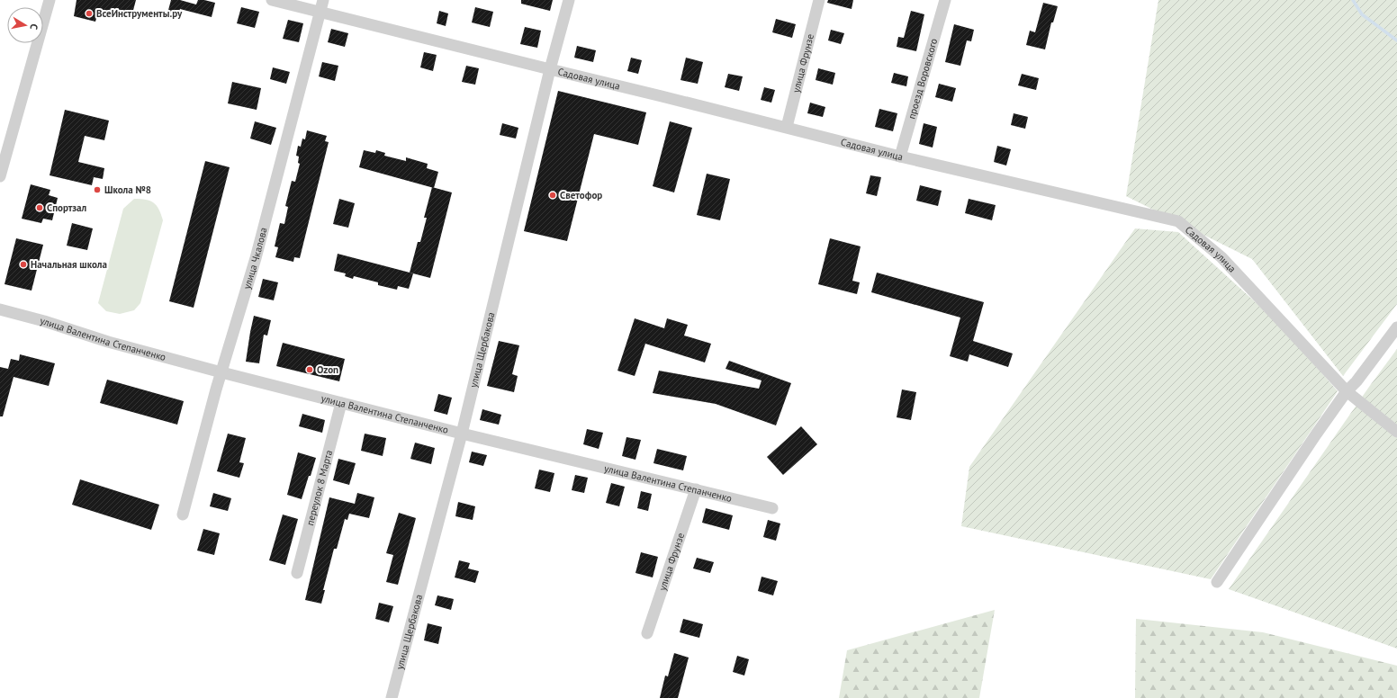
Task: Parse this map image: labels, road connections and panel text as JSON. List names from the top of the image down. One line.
{"streets":{"street":["улица Фрунзе","проезд Воровского","Садовая улица","улица Чкалова","улица Валентина Степанченко","улица Щербакова","переулок 8 Марта"]},"crossings":[["улица Фрунзе","Садовая улица"],["улица Фрунзе","улица Валентина Степанченко"],["проезд Воровского","Садовая улица"],["Садовая улица","улица Чкалова"],["Садовая улица","улица Щербакова"],["улица Чкалова","улица Валентина Степанченко"],["улица Валентина Степанченко","улица Щербакова"],["улица Валентина Степанченко","переулок 8 Марта"]],"places":["ВсеИнструменты.ру","Школа №8","Светофор","Спортзал","Начальная школа","Ozon"],"north":"right"}
